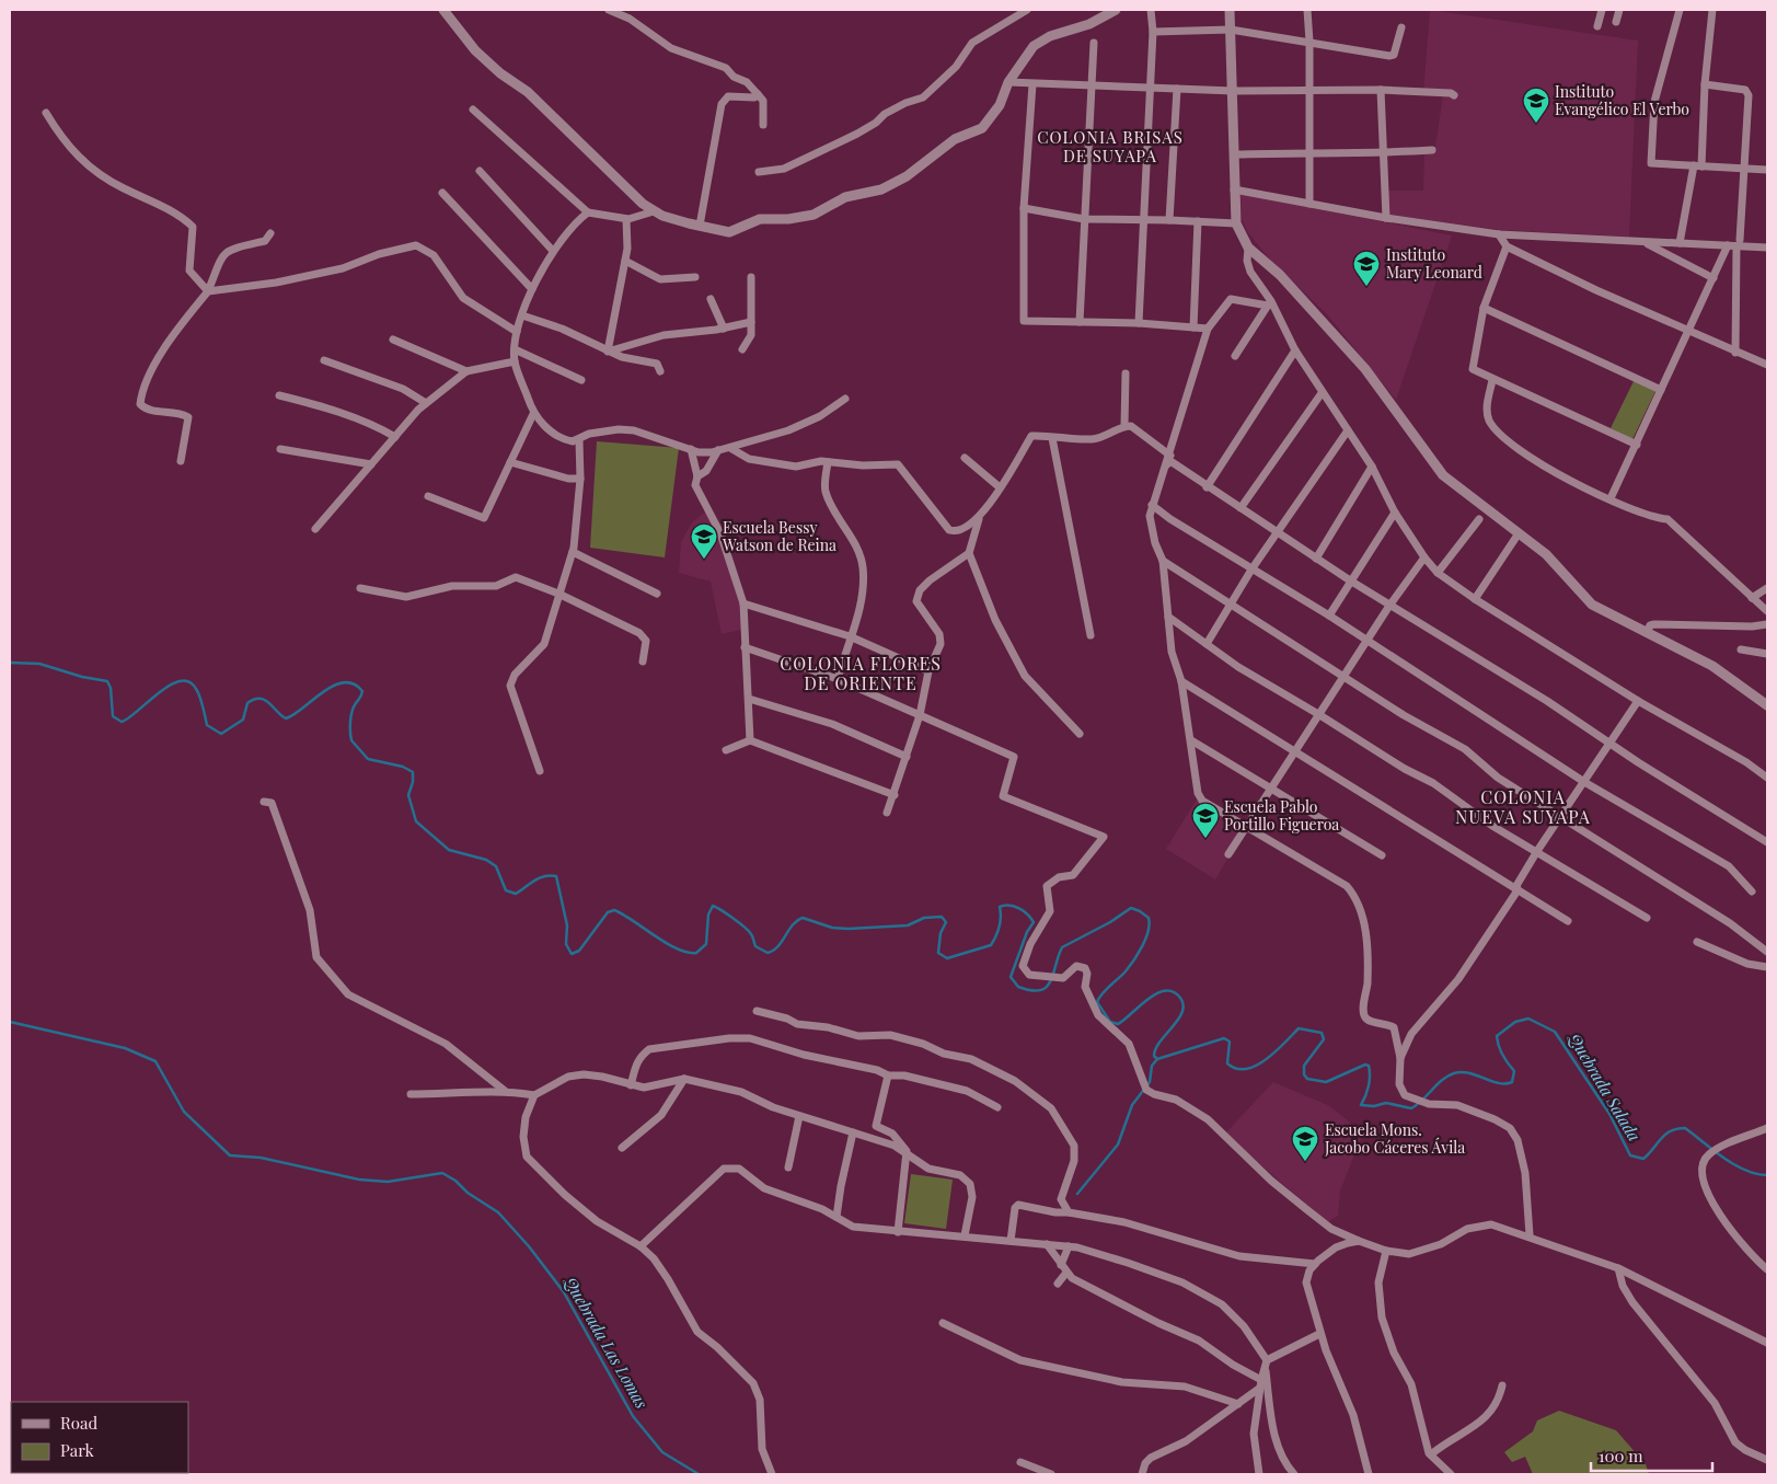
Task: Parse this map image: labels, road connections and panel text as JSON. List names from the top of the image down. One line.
{"districts":["COLONIA BRISAS DE SUYAPA","COLONIA FLORES DE ORIENTE","COLONIA NUEVA SUYAPA"],"water":["Quebrada Salada","Quebrada Las Lomas"],"places":{"school or university":["Instituto Evangélico El Verbo","Instituto Mary Leonard","Escuela Bessy Watson de Reina","Escuela Pablo Portillo Figueroa","Escuela Mons. Jacobo Cáceres Ávila"]},"legend":["Road","Park"],"scale_bar":"100 m"}
